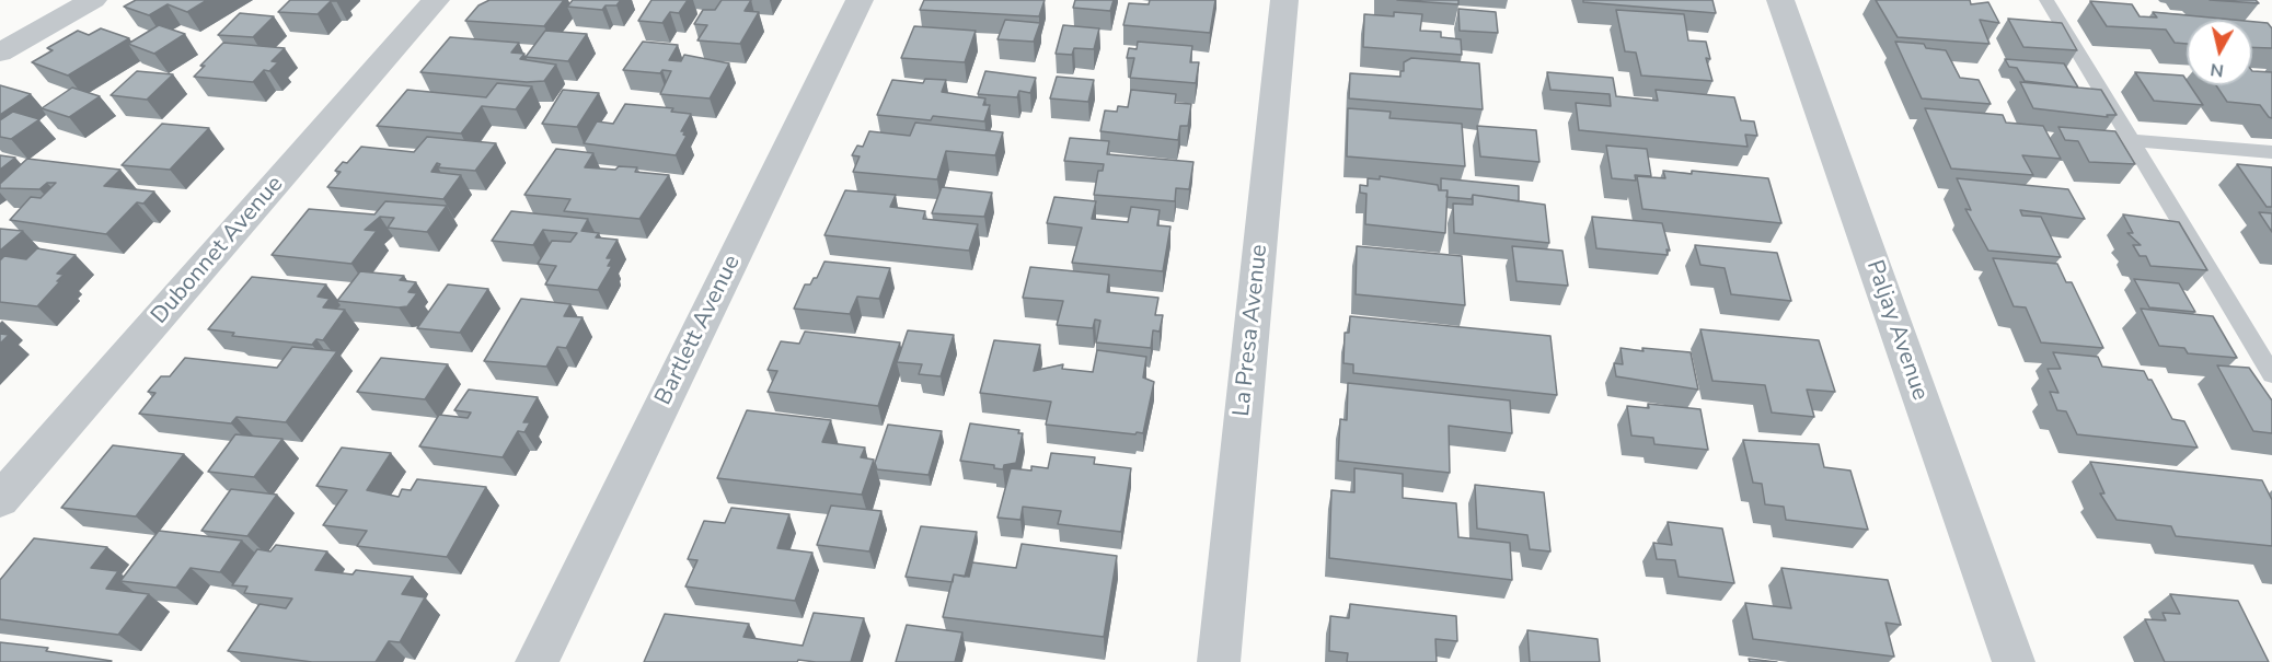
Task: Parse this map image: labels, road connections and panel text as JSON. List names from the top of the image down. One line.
{"streets":{"street":["Dubonnet Avenue","Bartlett Avenue","La Presa Avenue","Paljay Avenue"]},"north":"bottom"}
